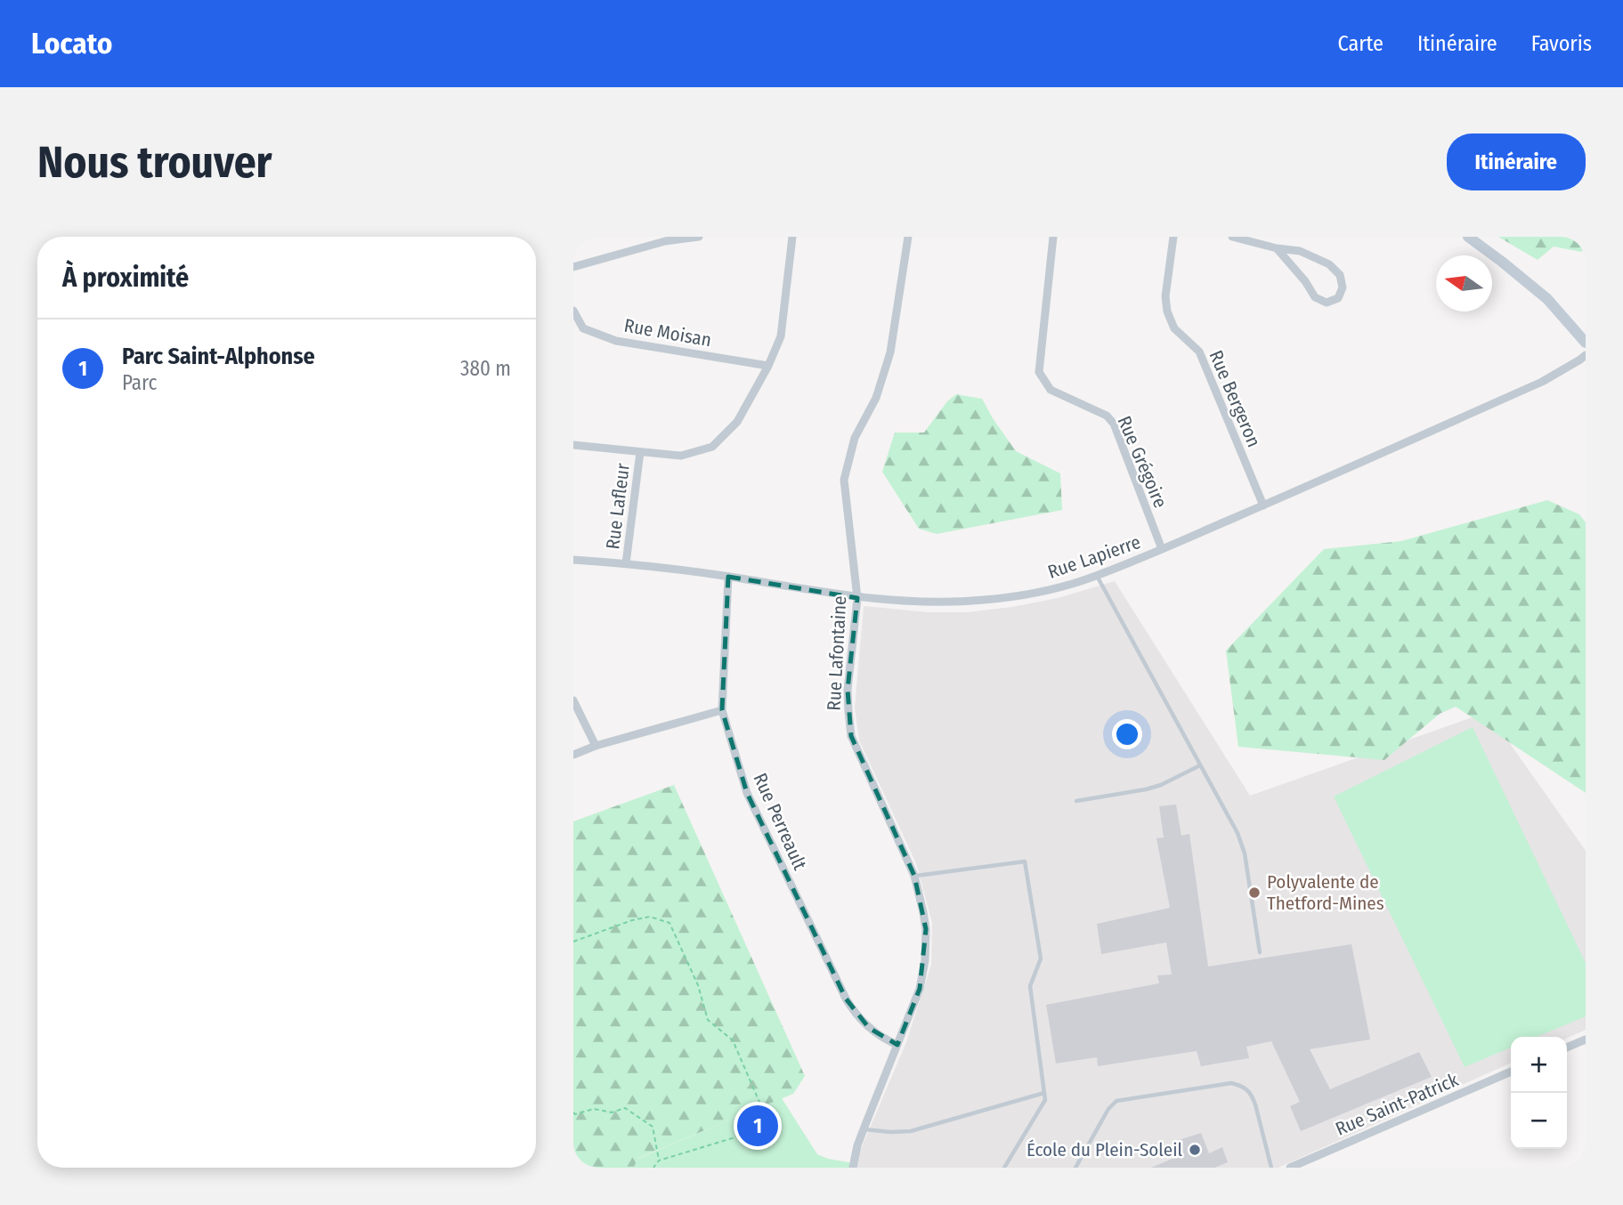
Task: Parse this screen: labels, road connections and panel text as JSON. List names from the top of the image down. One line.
{"streets":{"street":["Rue Moisan","Rue Bergeron","Rue Grégoire","Rue Lafleur","Rue Lapierre","Rue Lafontaine","Rue Perreault","Rue Saint-Patrick"]},"crossings":[["Rue Bergeron","Rue Lapierre"],["Rue Grégoire","Rue Lapierre"],["Rue Lafleur","Rue Lapierre"],["Rue Lapierre","Rue Lafontaine"],["Rue Lapierre","Rue Perreault"],["Rue Lafontaine","Rue Perreault"]],"places":["Polyvalente de Thetford-Mines","École du Plein-Soleil"],"north":"left","page":{"header":"Locato","nav":["Carte","Itinéraire","Favoris"],"buttons":"Itinéraire","title":"Nous trouver","heading":"À proximité","list":[{"mark":"1","name":"Parc Saint-Alphonse","note":"Parc","value":"380 m"}],"map_buttons":["+","−"],"pins":"1"}}
